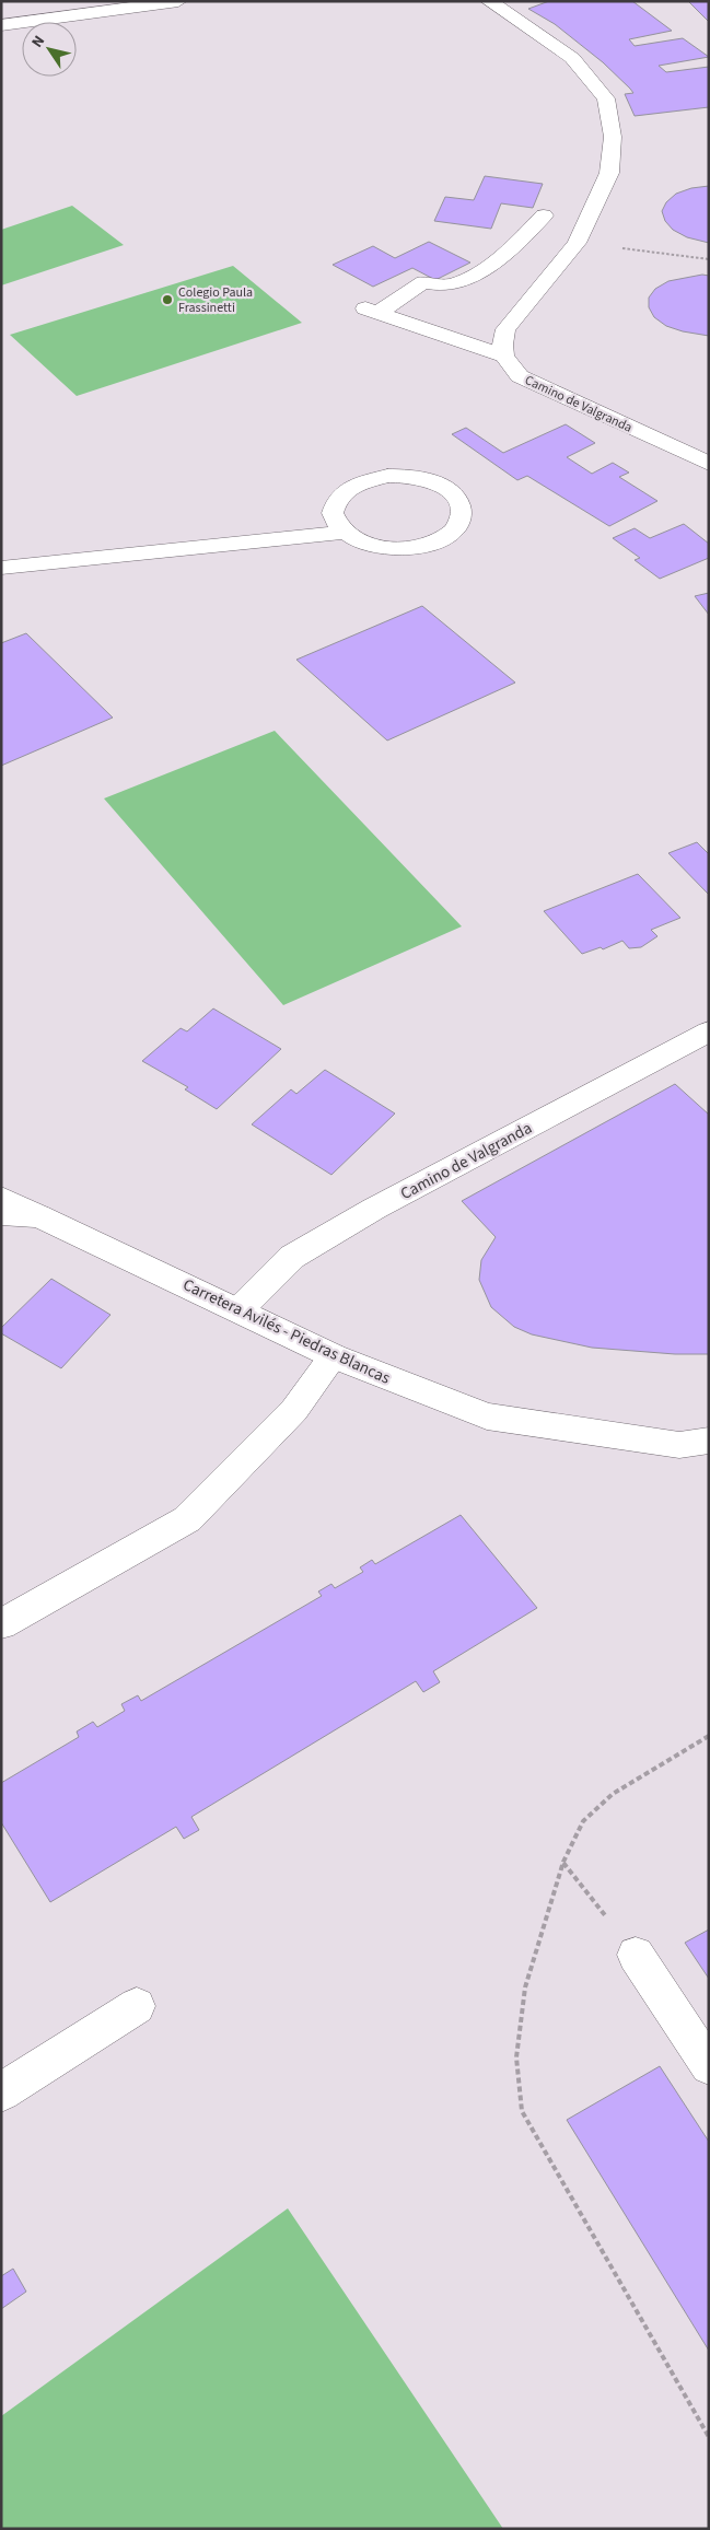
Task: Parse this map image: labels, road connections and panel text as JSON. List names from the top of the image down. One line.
{"streets":{"street":["Camino de Valgranda","Carretera Avilés - Piedras Blancas"]},"crossings":[["Camino de Valgranda","Carretera Avilés - Piedras Blancas"]],"places":["Colegio Paula Frassinetti"],"north":"top left"}
